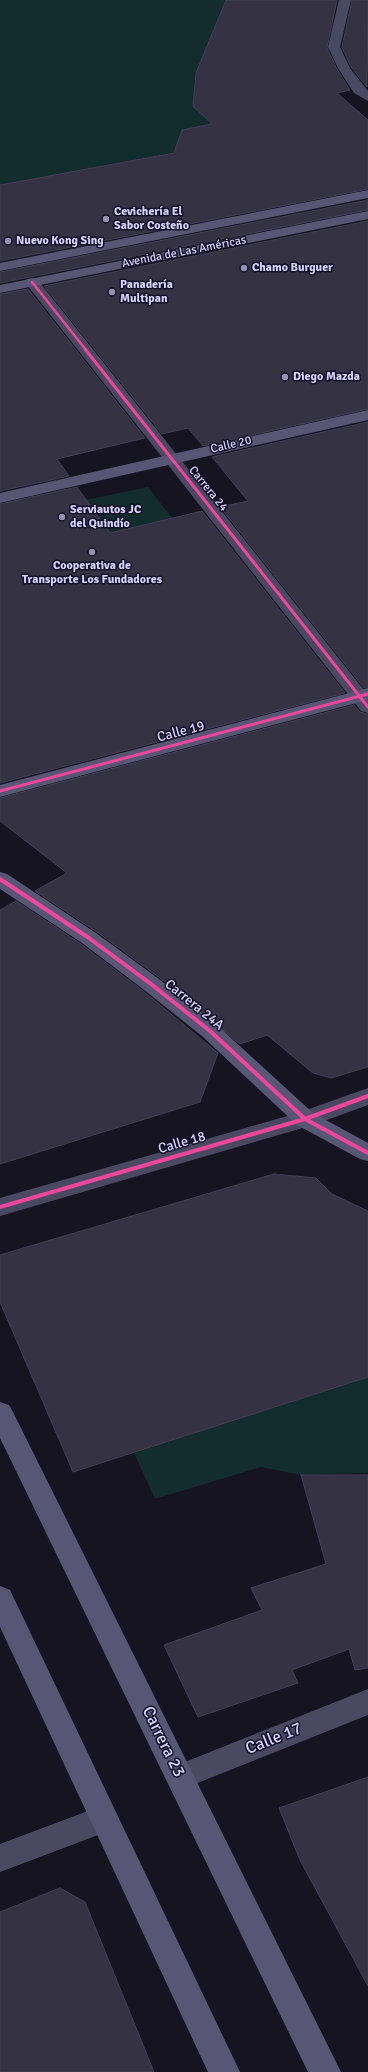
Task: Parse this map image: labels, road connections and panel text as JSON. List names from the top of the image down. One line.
{"streets":{"main road":["Avenida de Las Américas","Calle 20","Calle 19","Carrera 24A","Carrera 23"],"street":["Carrera 24","Calle 18","Calle 17"]},"crossings":[["Avenida de Las Américas","Carrera 24"],["Calle 20","Carrera 24"],["Carrera 24","Calle 19"],["Carrera 24A","Calle 18"],["Calle 17","Carrera 23"]],"places":["Cevichería El Sabor Costeño","Nuevo Kong Sing","Chamo Burguer","Panadería Multipan","Diego Mazda","Serviautos JC del Quindío","Cooperativa de Transporte Los Fundadores"]}
